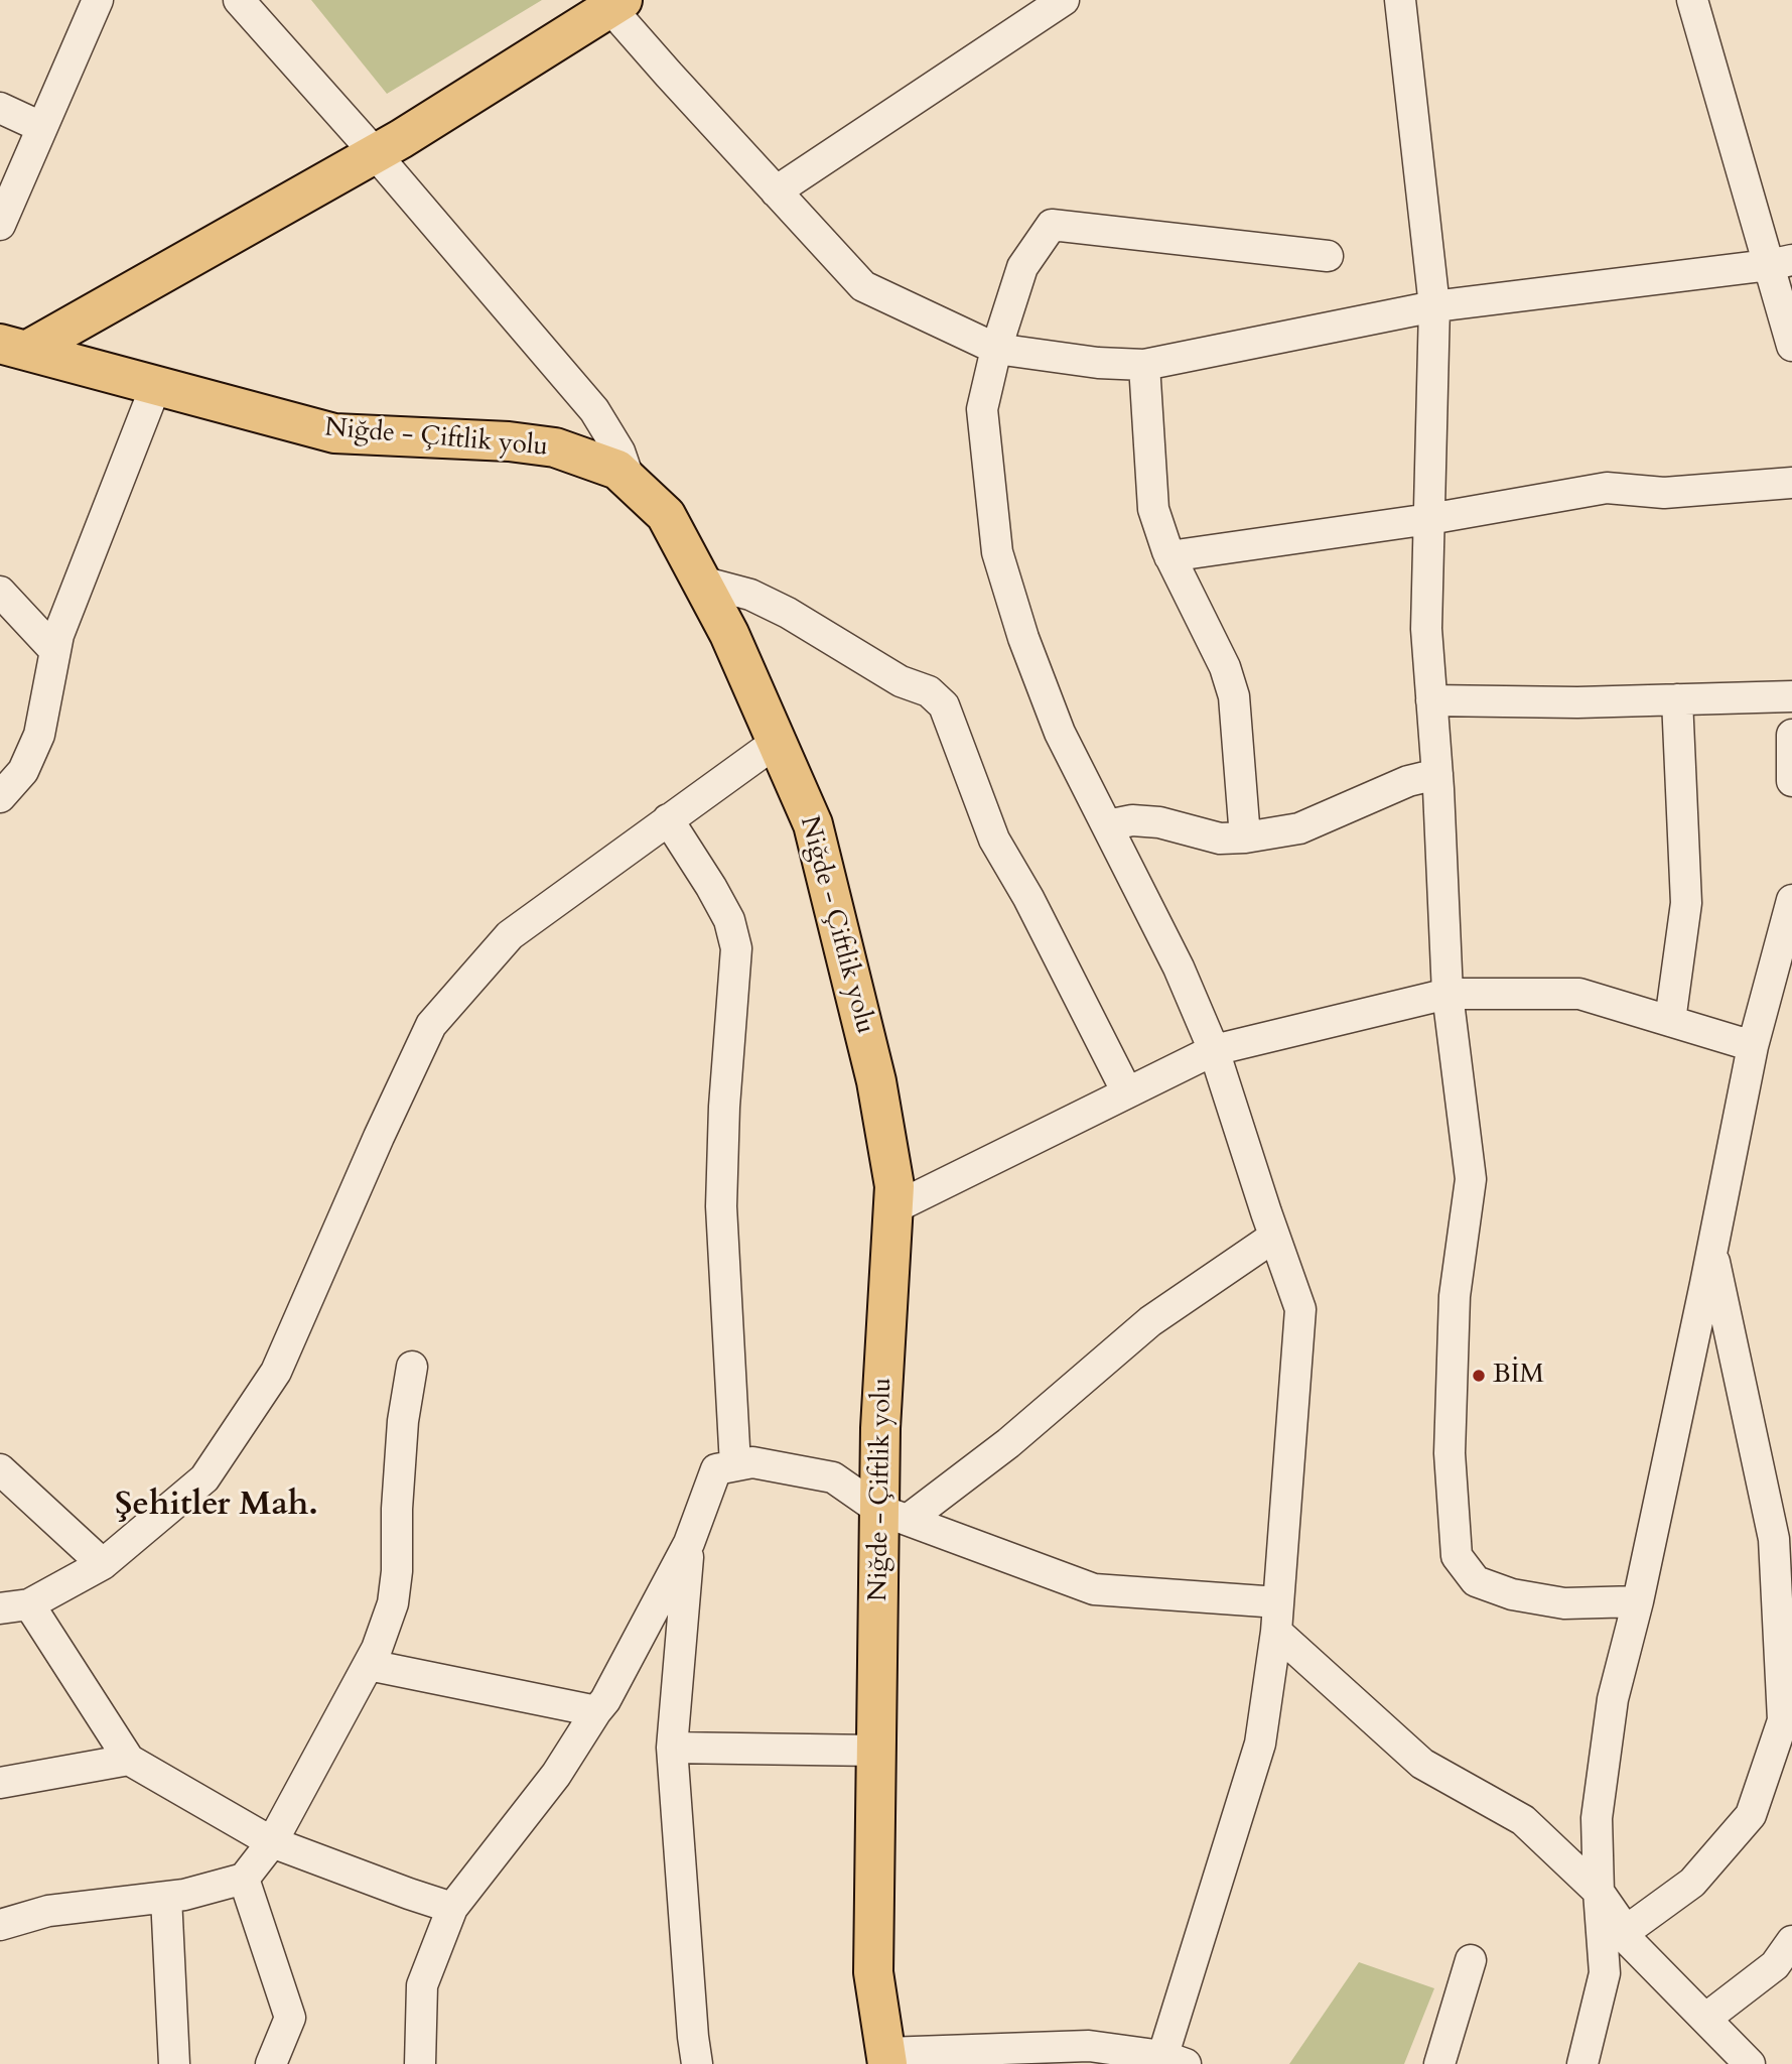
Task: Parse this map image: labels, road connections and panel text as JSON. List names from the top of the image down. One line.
{"streets":{"main road":["Niğde - Çiftlik yolu"]},"districts":["Şehitler Mah."],"places":["BİM"]}
